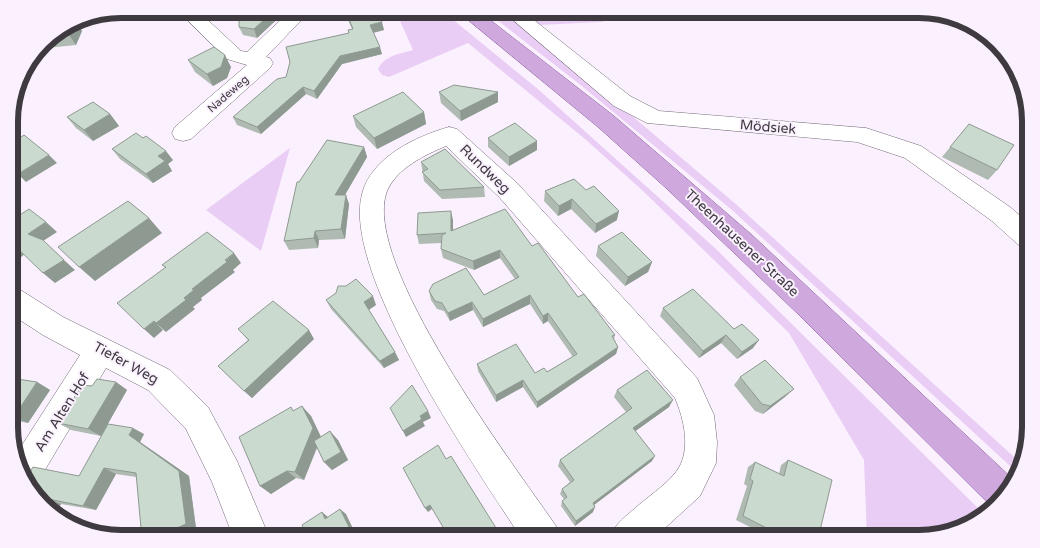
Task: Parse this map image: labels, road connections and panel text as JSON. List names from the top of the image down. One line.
{"streets":{"main road":["Theenhausener Straße"],"street":["Nadeweg","Mödsiek","Rundweg","Tiefer Weg","Am Alten Hof"]},"crossings":[["Tiefer Weg","Am Alten Hof"]]}
